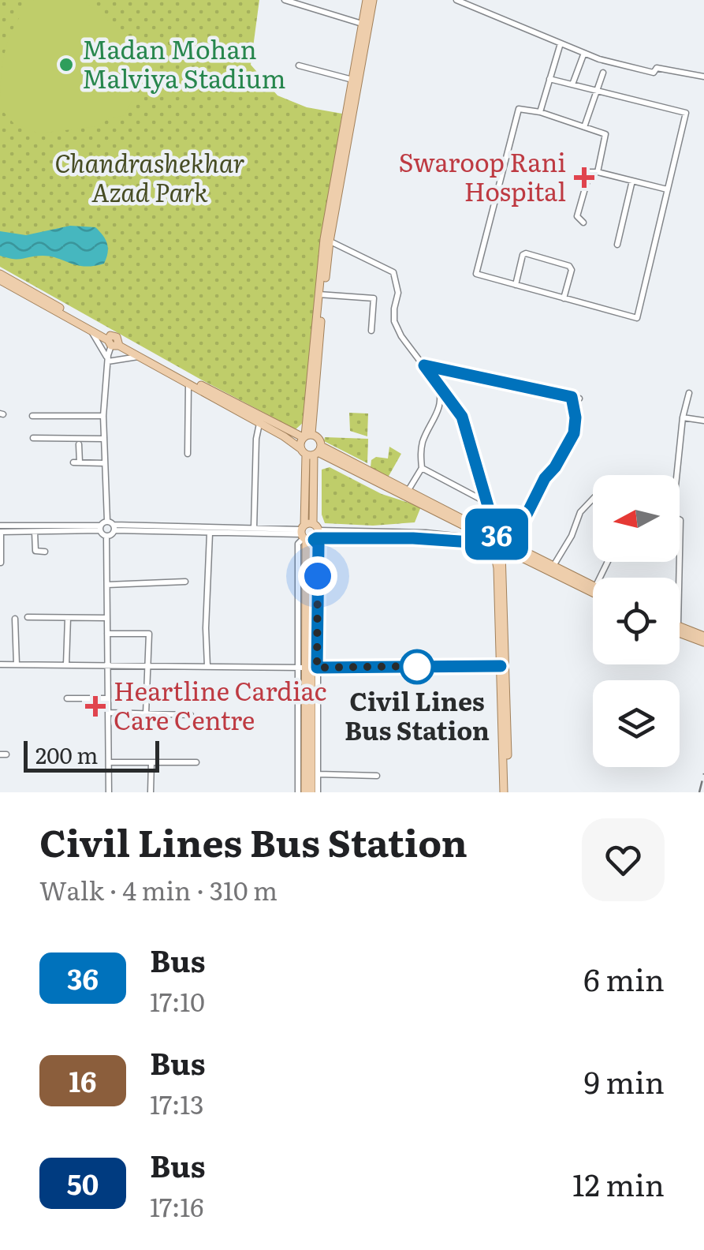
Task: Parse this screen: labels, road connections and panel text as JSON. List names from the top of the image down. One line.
{"parks":["Chandrashekhar Azad Park"],"places":{"other":["Madan Mohan Malviya Stadium","Civil Lines Bus Station"],"health":["Swaroop Rani Hospital","Heartline Cardiac Care Centre"]},"lines":["bus line 36"],"scale_bar":"200 m","north":"left","page":{"on_map":"36","scale":"200 m","heading":["Civil Lines Bus Station","Walk · 4 min · 310 m"],"list":[{"mark":"36","name":"Bus","note":"17:10","value":"6 min"},{"mark":"16","name":"Bus","note":"17:13","value":"9 min"},{"mark":"50","name":"Bus","note":"17:16","value":"12 min"}]}}
